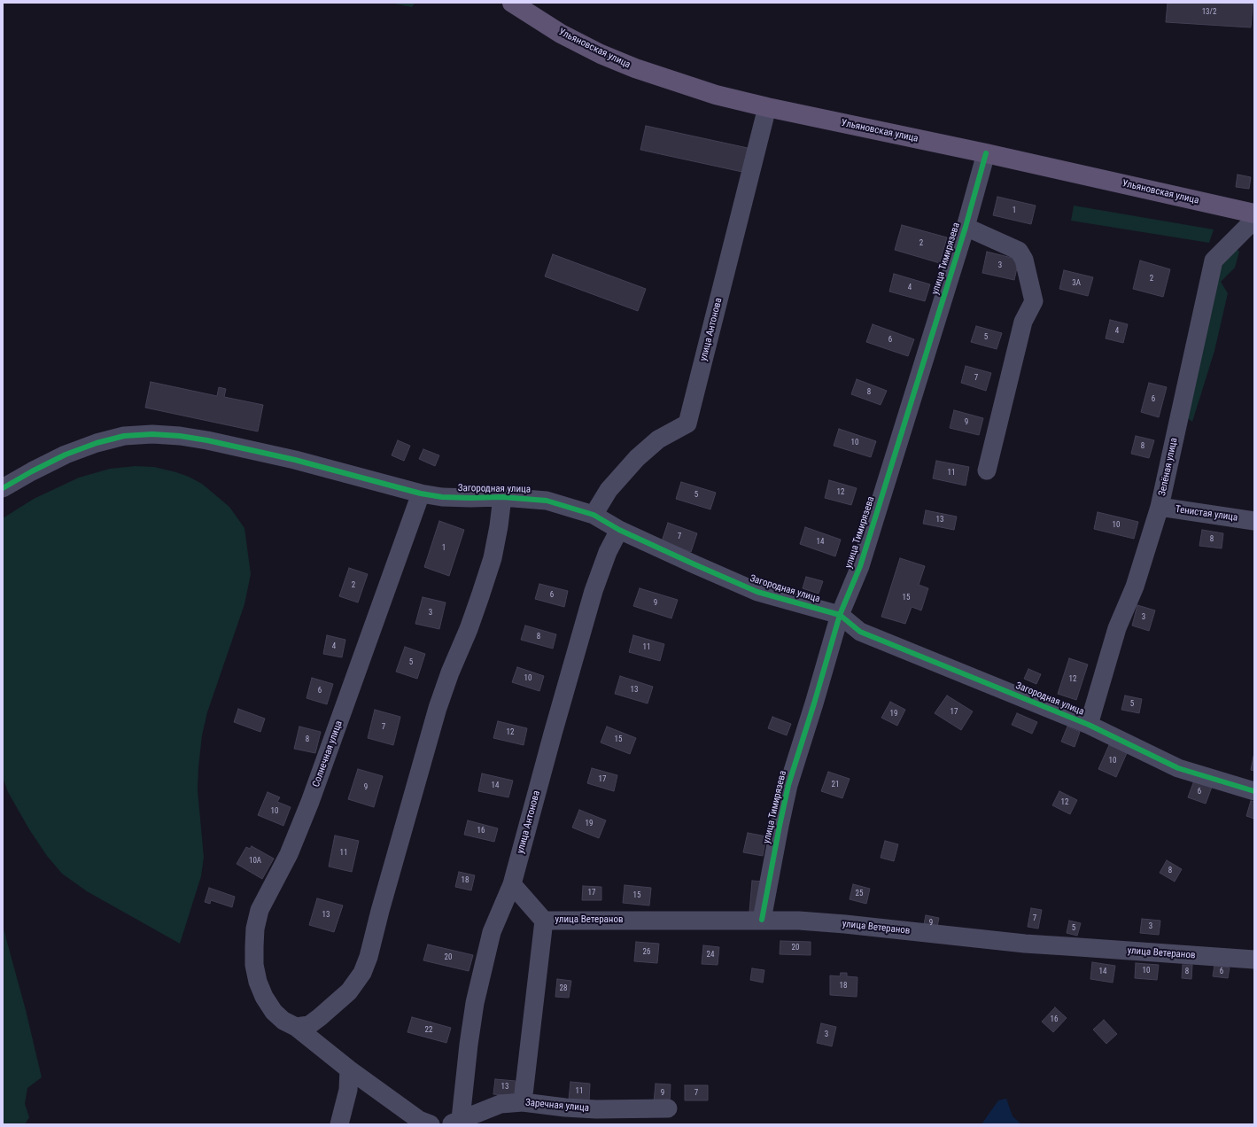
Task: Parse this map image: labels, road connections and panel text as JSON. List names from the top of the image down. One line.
{"streets":{"main road":["Ульяновская улица"],"street":["улица Тимирязева","улица Антонова","Зелёная улица","Загородная улица","Тенистая улица","Солнечная улица","улица Ветеранов","Заречная улица"]},"crossings":[["Ульяновская улица","улица Тимирязева"],["Ульяновская улица","улица Антонова"],["улица Тимирязева","Загородная улица"],["улица Тимирязева","улица Ветеранов"],["улица Антонова","Загородная улица"],["улица Антонова","улица Ветеранов"],["улица Антонова","Заречная улица"],["Зелёная улица","Загородная улица"],["Зелёная улица","Тенистая улица"],["Загородная улица","Солнечная улица"]],"house_numbers":["13/2","1","2","3","2","3А","4","4","5","6","7","8","6","9","10","8","11","12","5","13","10","7","8","14","1","2","6","15","9","3","3","8","4","11","5","10","12","13","6","5","17","19","7","12","8","15","10","17","21","14","9","6","12","10","19","16","11","10А","8","18","17","25","15","13","7","9","3","5","20","26","24","20","10","14","8","6","18","28","16","22","3","13","11","9","7"]}
